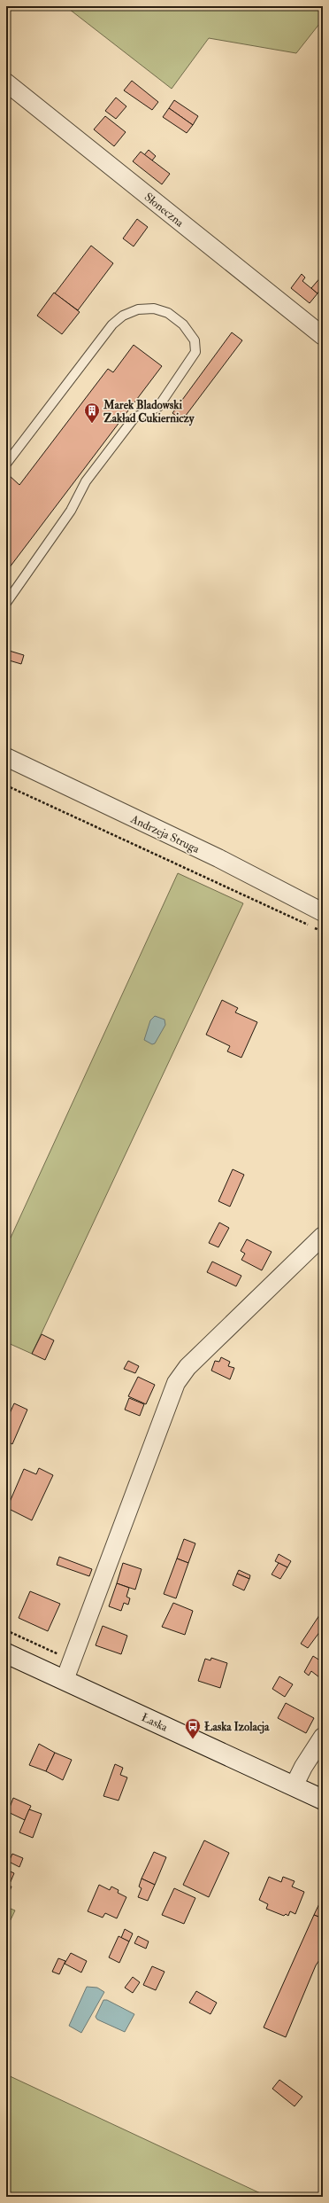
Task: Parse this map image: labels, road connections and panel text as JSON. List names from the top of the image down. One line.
{"streets":{"main road":["Łaska"],"street":["Słoneczna","Andrzeja Struga"]},"places":{"building":["Marek Bladowski Zakład Cukierniczy"],"bus stop":["Łaska Izolacja"]}}
